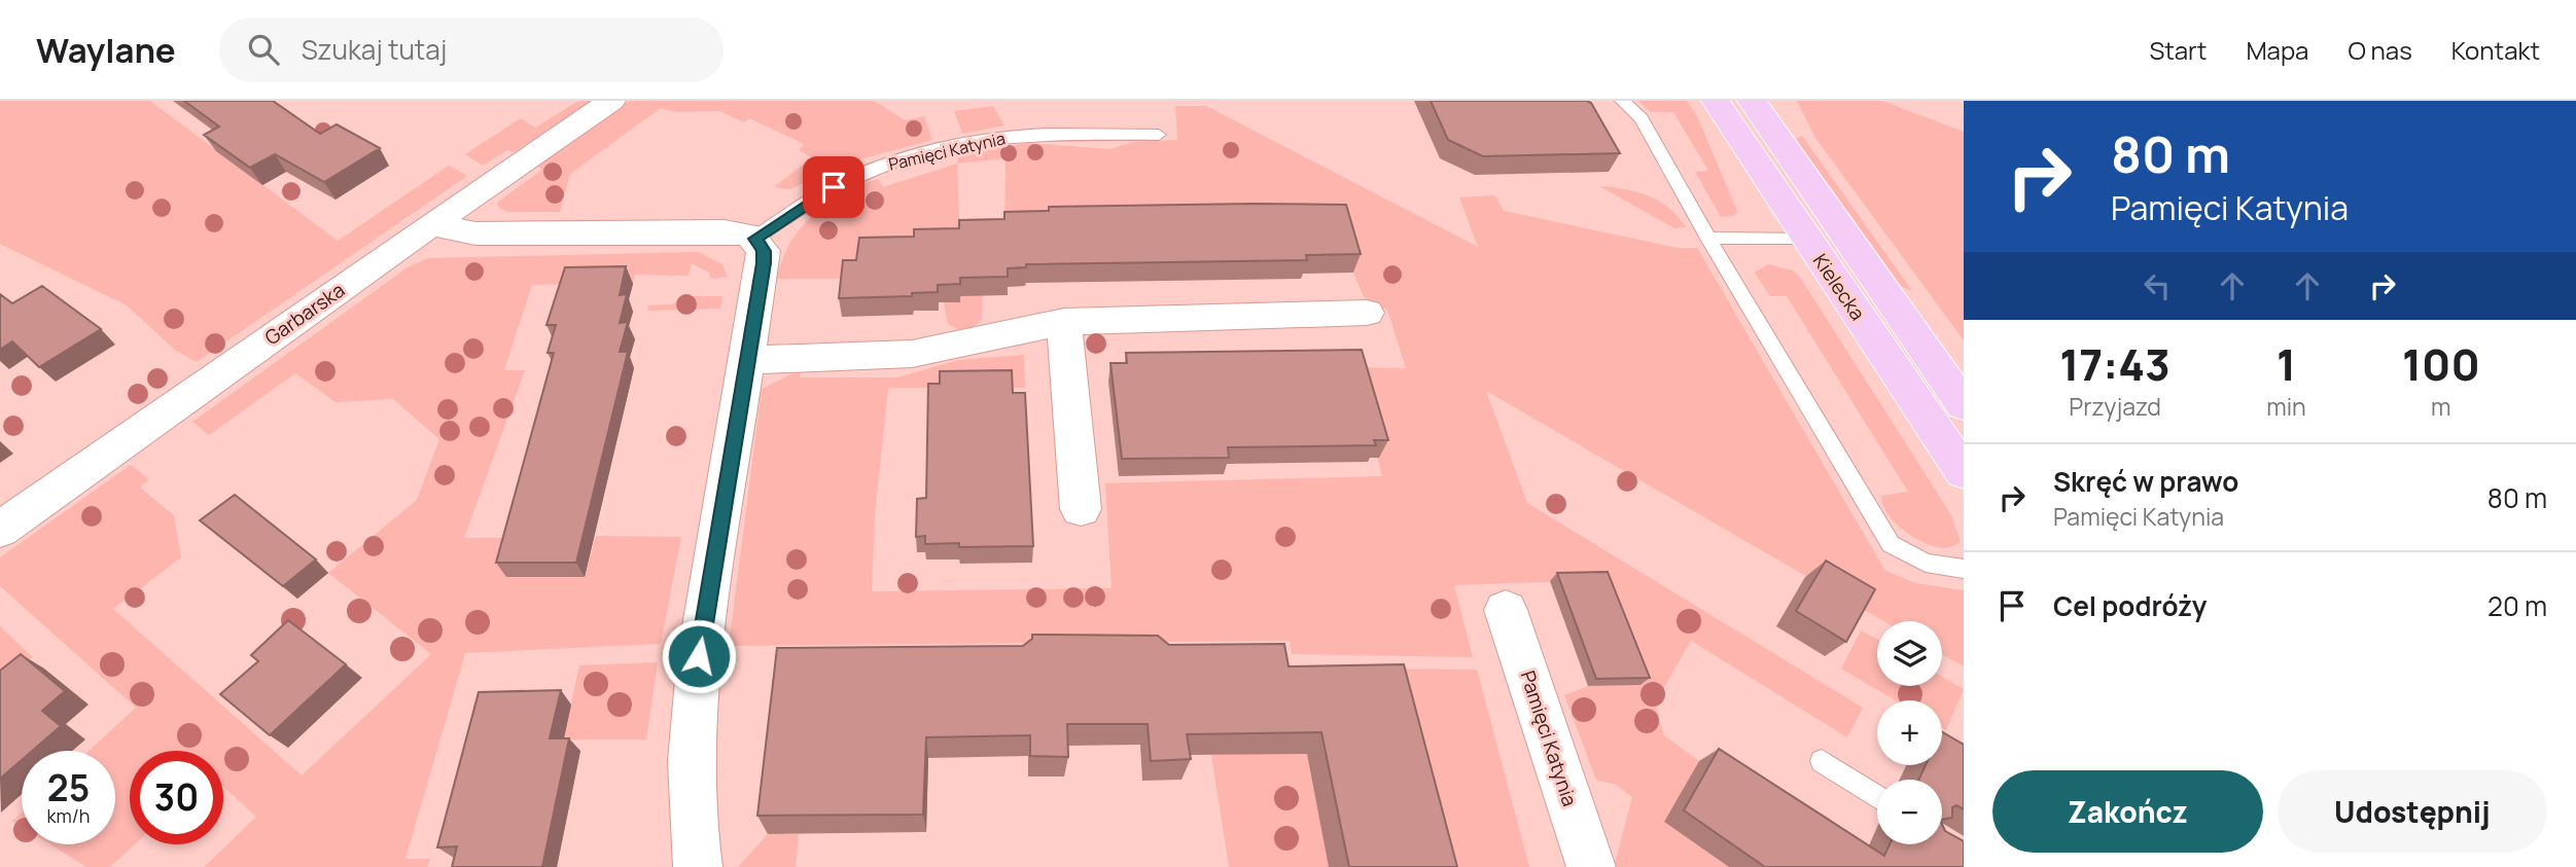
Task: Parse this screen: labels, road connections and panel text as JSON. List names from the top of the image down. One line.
{"streets":{"main road":["Kielecka"],"street":["Pamięci Katynia","Garbarska"]},"page":{"header":"Waylane","search":"Szukaj tutaj","nav":["Start","Mapa","O nas","Kontakt"],"turn":["80 m","Pamięci Katynia"],"eta":["17:43","Przyjazd","1","min","100","m"],"list":[{"name":"Skręć w prawo","note":"Pamięci Katynia","value":"80 m"},{"name":"Cel podróży","value":"20 m"}],"map_buttons":["+","−"],"speed":"25 km/h","limit":"30","buttons":["Zakończ","Udostępnij"]}}
